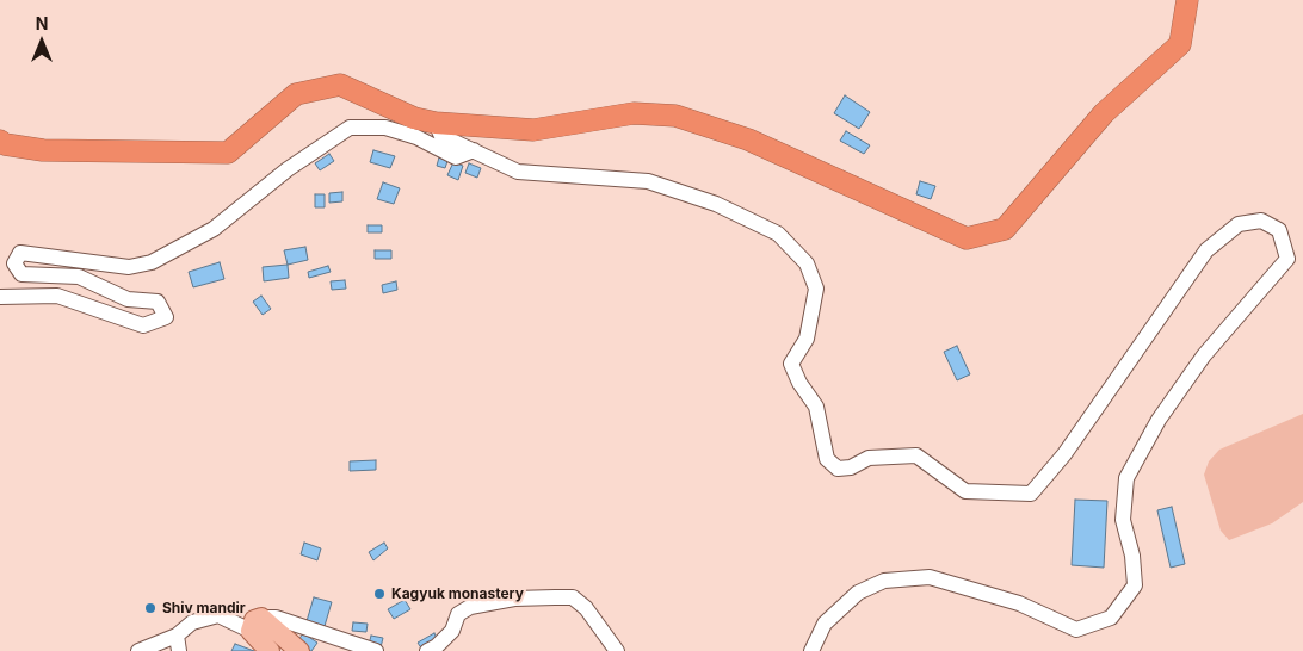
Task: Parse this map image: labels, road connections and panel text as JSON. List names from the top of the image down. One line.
{"places":["Kagyuk monastery","Shiv mandir"],"north":"top"}
